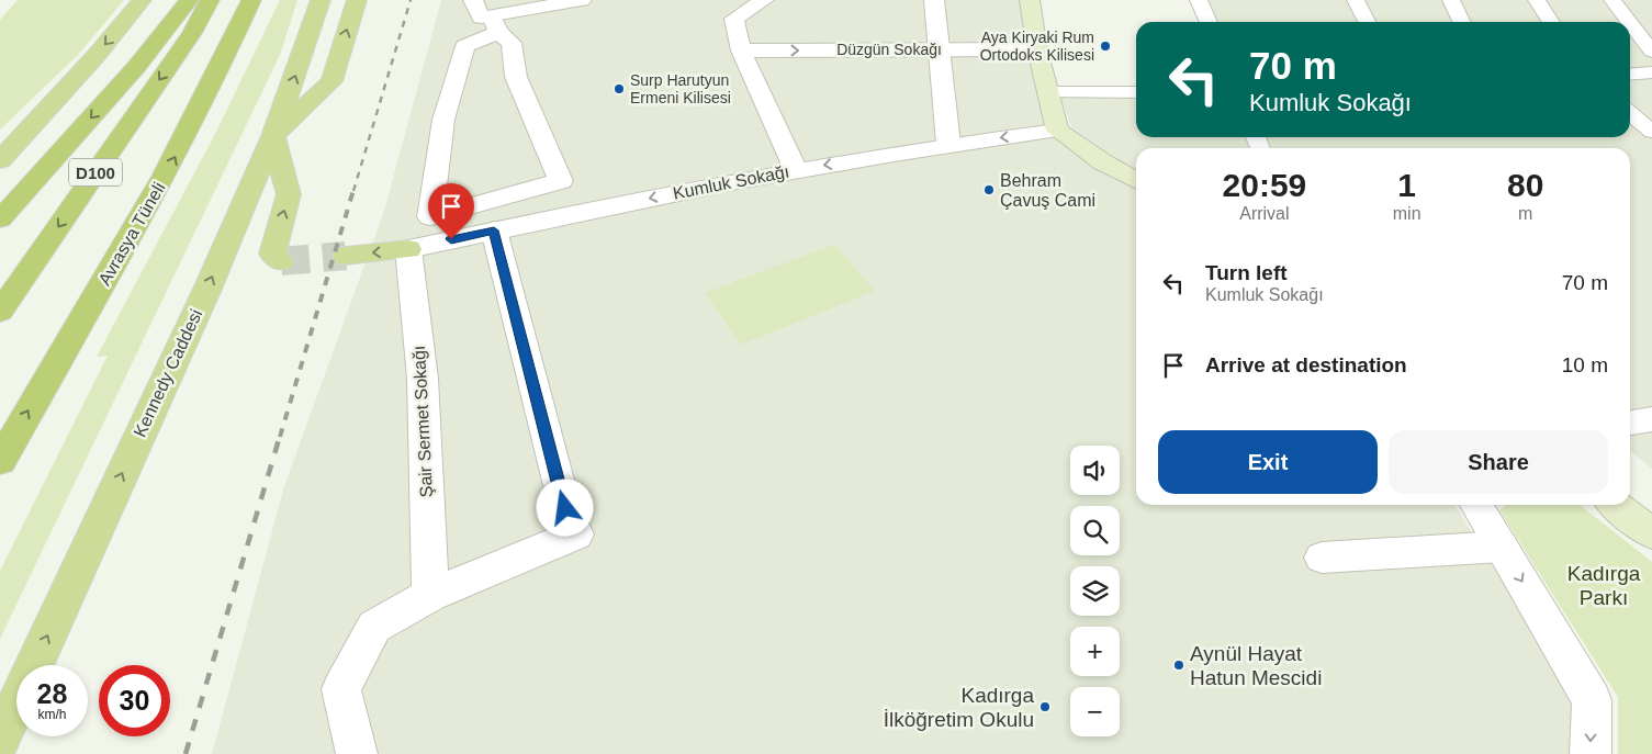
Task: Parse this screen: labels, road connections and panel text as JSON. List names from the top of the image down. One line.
{"streets":{"highway":["D100","Avrasya Tüneli"],"main road":["Kennedy Caddesi"],"street":["Düzgün Sokağı","Kumluk Sokağı","Şair Sermet Sokağı"]},"crossings":[["Kumluk Sokağı","Şair Sermet Sokağı"]],"one_way":["Düzgün Sokağı","Kumluk Sokağı"],"parks":["Kadırga Parkı"],"places":["Aya Kiryaki Rum Ortodoks Kilisesi","Surp Harutyun Ermeni Kilisesi","Behram Çavuş Cami","Aynül Hayat Hatun Mescidi","Kadırga İlköğretim Okulu"],"page":{"turn":["70 m","Kumluk Sokağı"],"eta":["20:59","Arrival","1","min","80","m"],"list":[{"name":"Turn left","note":"Kumluk Sokağı","value":"70 m"},{"name":"Arrive at destination","value":"10 m"}],"buttons":["Exit","Share"],"map_buttons":["+","−"],"speed":"28 km/h","limit":"30"}}
